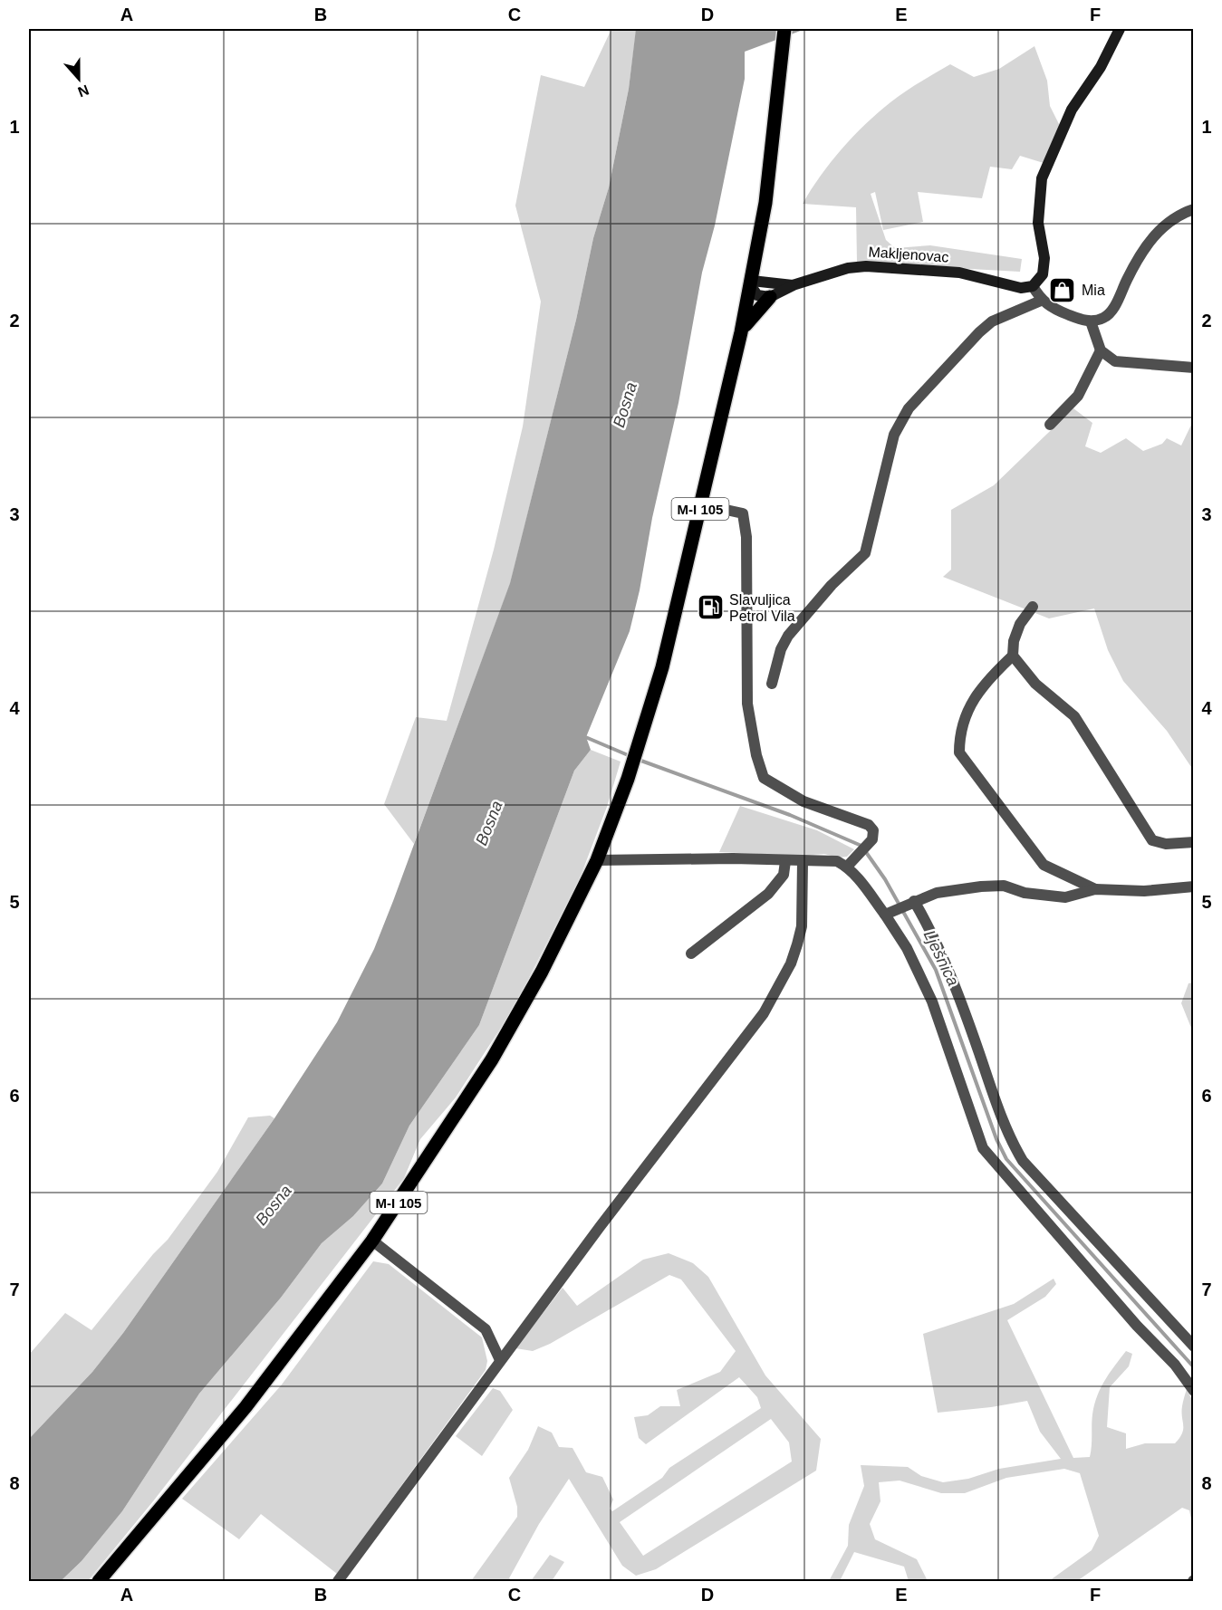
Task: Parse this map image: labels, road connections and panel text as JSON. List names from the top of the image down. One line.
{"streets":{"main road":["M-I 105"],"street":["Makljenovac"]},"crossings":[["Makljenovac","M-I 105"]],"water":["Bosna","Lješnica"],"places":{"shop":["Mia"],"fuel station":["Slavuljica Petrol Vila"]},"north":"bottom","grid":{"columns":["A","B","C","D","E","F"],"rows":["1","2","3","4","5","6","7","8"]}}
